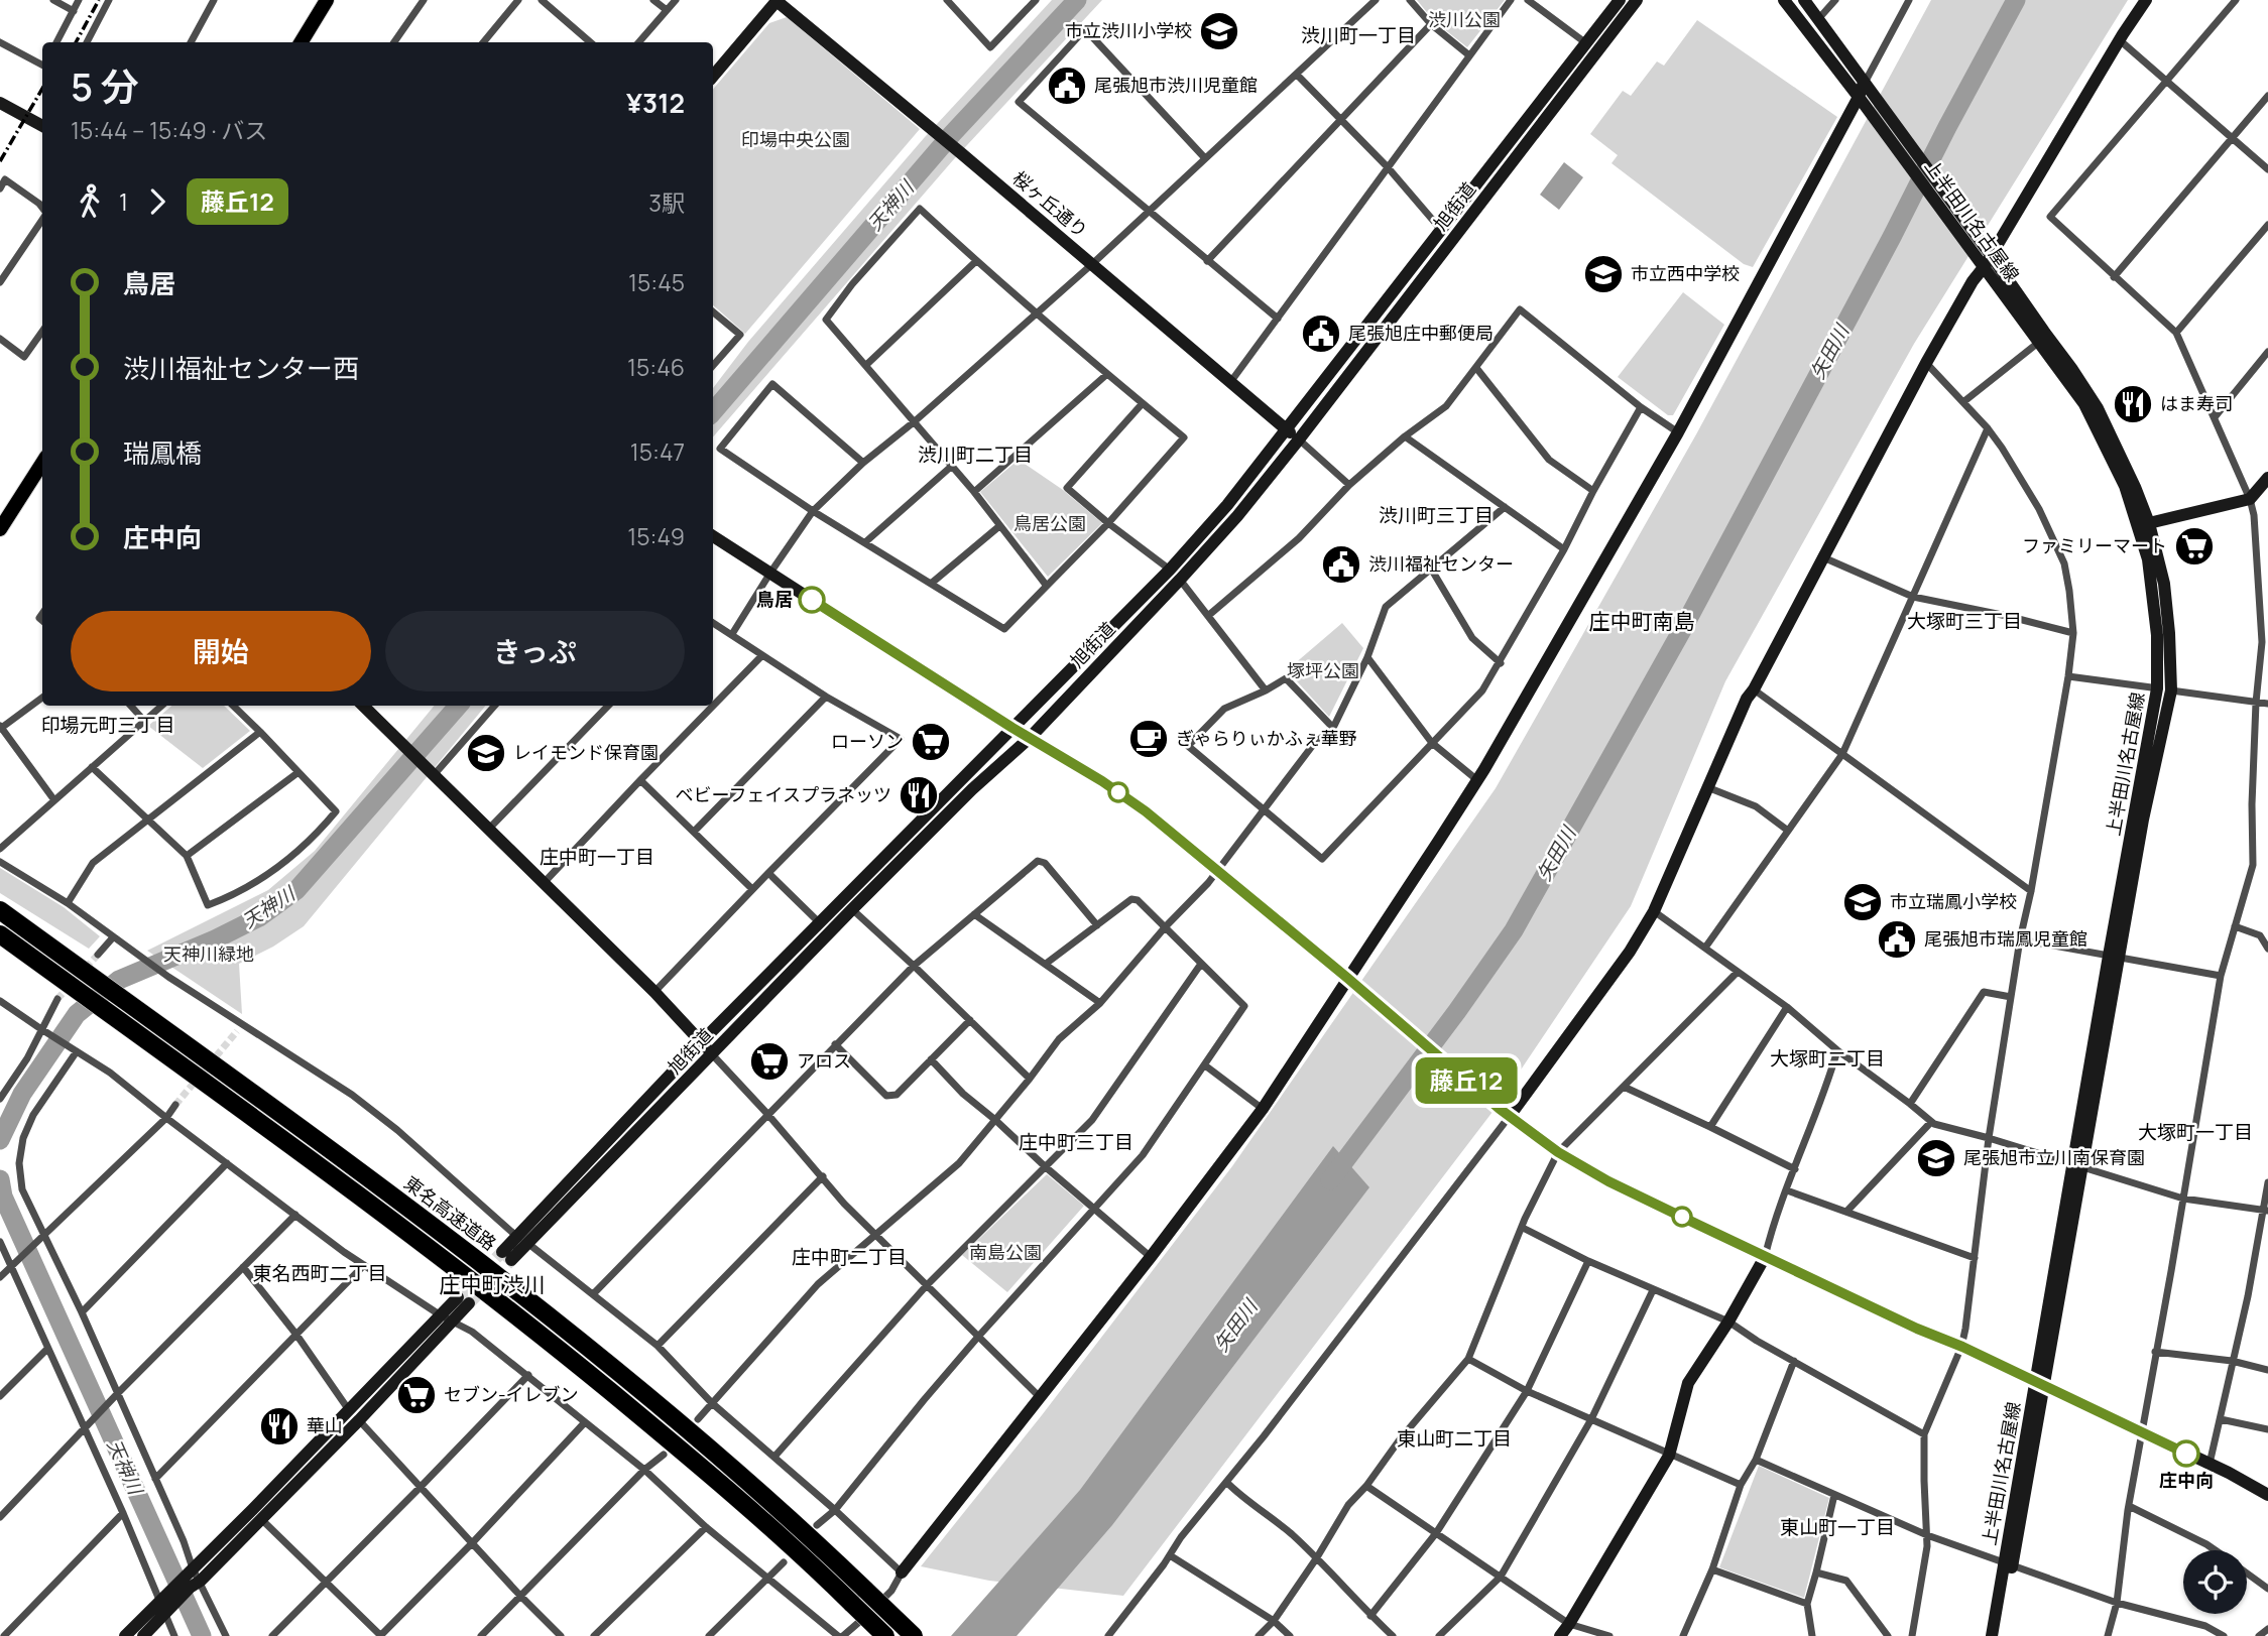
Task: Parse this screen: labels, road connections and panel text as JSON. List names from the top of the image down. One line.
{"streets":{"highway":["東名高速道路"],"street":["桜ヶ丘通り","旭街道","上半田川名古屋線"]},"crossings":[["桜ヶ丘通り","旭街道"]],"districts":["渋川町一丁目","渋川町二丁目","渋川町三丁目","大塚町三丁目","庄中町南島","印場元町三丁目","庄中町一丁目","大塚町二丁目","大塚町一丁目","庄中町三丁目","庄中町二丁目","東名西町二丁目","庄中町渋川","東山町二丁目","東山町一丁目"],"water":["天神川","矢田川"],"parks":["渋川公園","印場中央公園","鳥居公園","塚坪公園","天神川緑地","南島公園"],"places":{"school or university":["市立渋川小学校","市立西中学校","レイモンド保育園","市立瑞鳳小学校","尾張旭市立川南保育園"],"public building":["尾張旭市渋川児童館","尾張旭庄中郵便局","渋川福祉センター","尾張旭市瑞鳳児童館"],"restaurant":["はま寿司","ベビーフェイスプラネッツ","華山"],"supermarket":["ファミリーマート","ローソン","アロス","セブン-イレブン"],"other":["鳥居","庄中向"],"cafe":["ぎゃらりぃかふぇ華野"]},"lines":["bus line 藤丘12"],"page":{"on_map":"藤丘12","heading":["5 分","15:44 – 15:49 · バス","¥312"],"legs":["1","藤丘12","3駅"],"list":[{"name":"鳥居","value":"15:45"},{"name":"渋川福祉センター西","value":"15:46"},{"name":"瑞鳳橋","value":"15:47"},{"name":"庄中向","value":"15:49"}],"buttons":["開始","きっぷ"]}}
